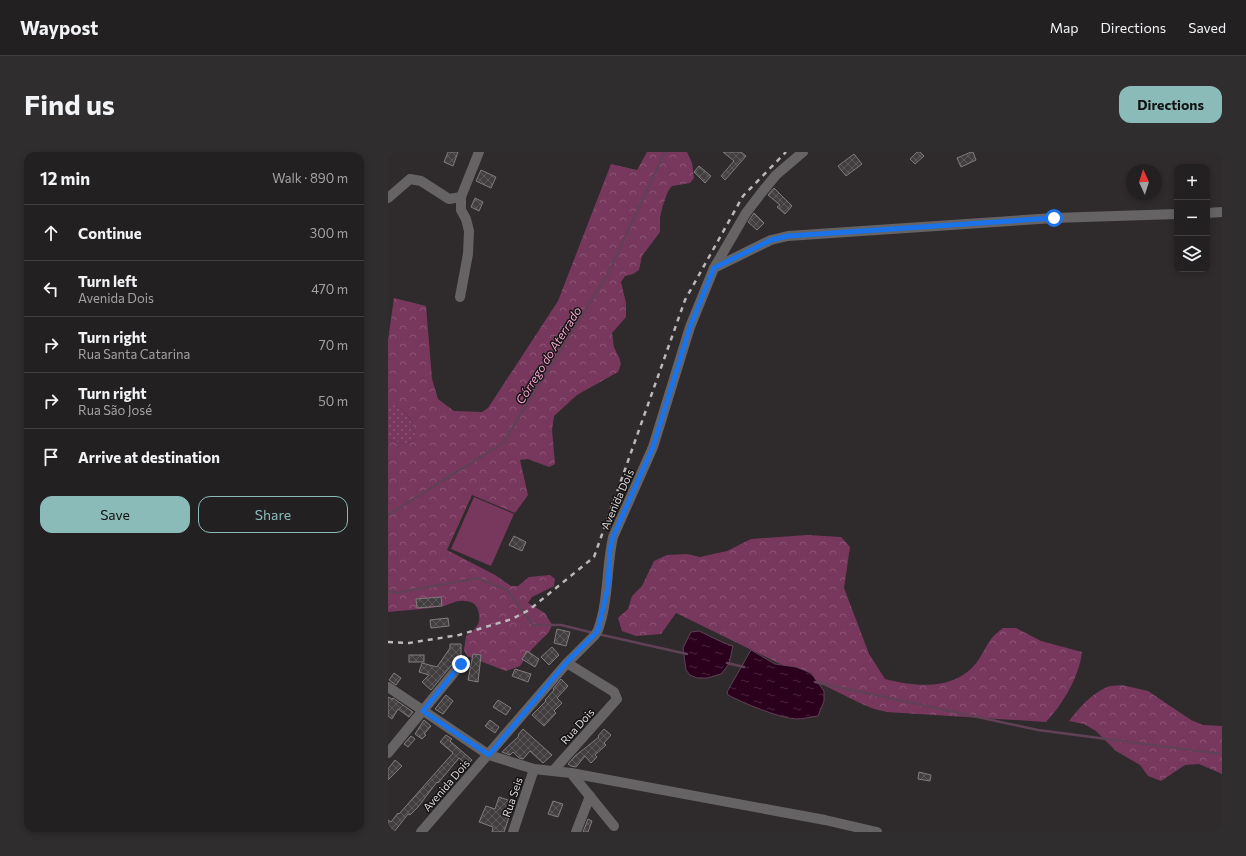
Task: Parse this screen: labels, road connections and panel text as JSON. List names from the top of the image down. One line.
{"streets":{"street":["Avenida Dois","Rua Dois","Rua Seis"]},"crossings":[["Avenida Dois","Rua Dois"]],"water":["Córrego do Aterrado"],"north":"top","page":{"header":"Waypost","nav":["Map","Directions","Saved"],"buttons":["Directions",["Save","Share"]],"title":"Find us","heading":["12 min","Walk · 890 m"],"map_buttons":["+","−"],"list":[["Continue","300 m"],["Turn left","Avenida Dois","470 m"],["Turn right","Rua Santa Catarina","70 m"],["Turn right","Rua São José","50 m"],"Arrive at destination"]}}
